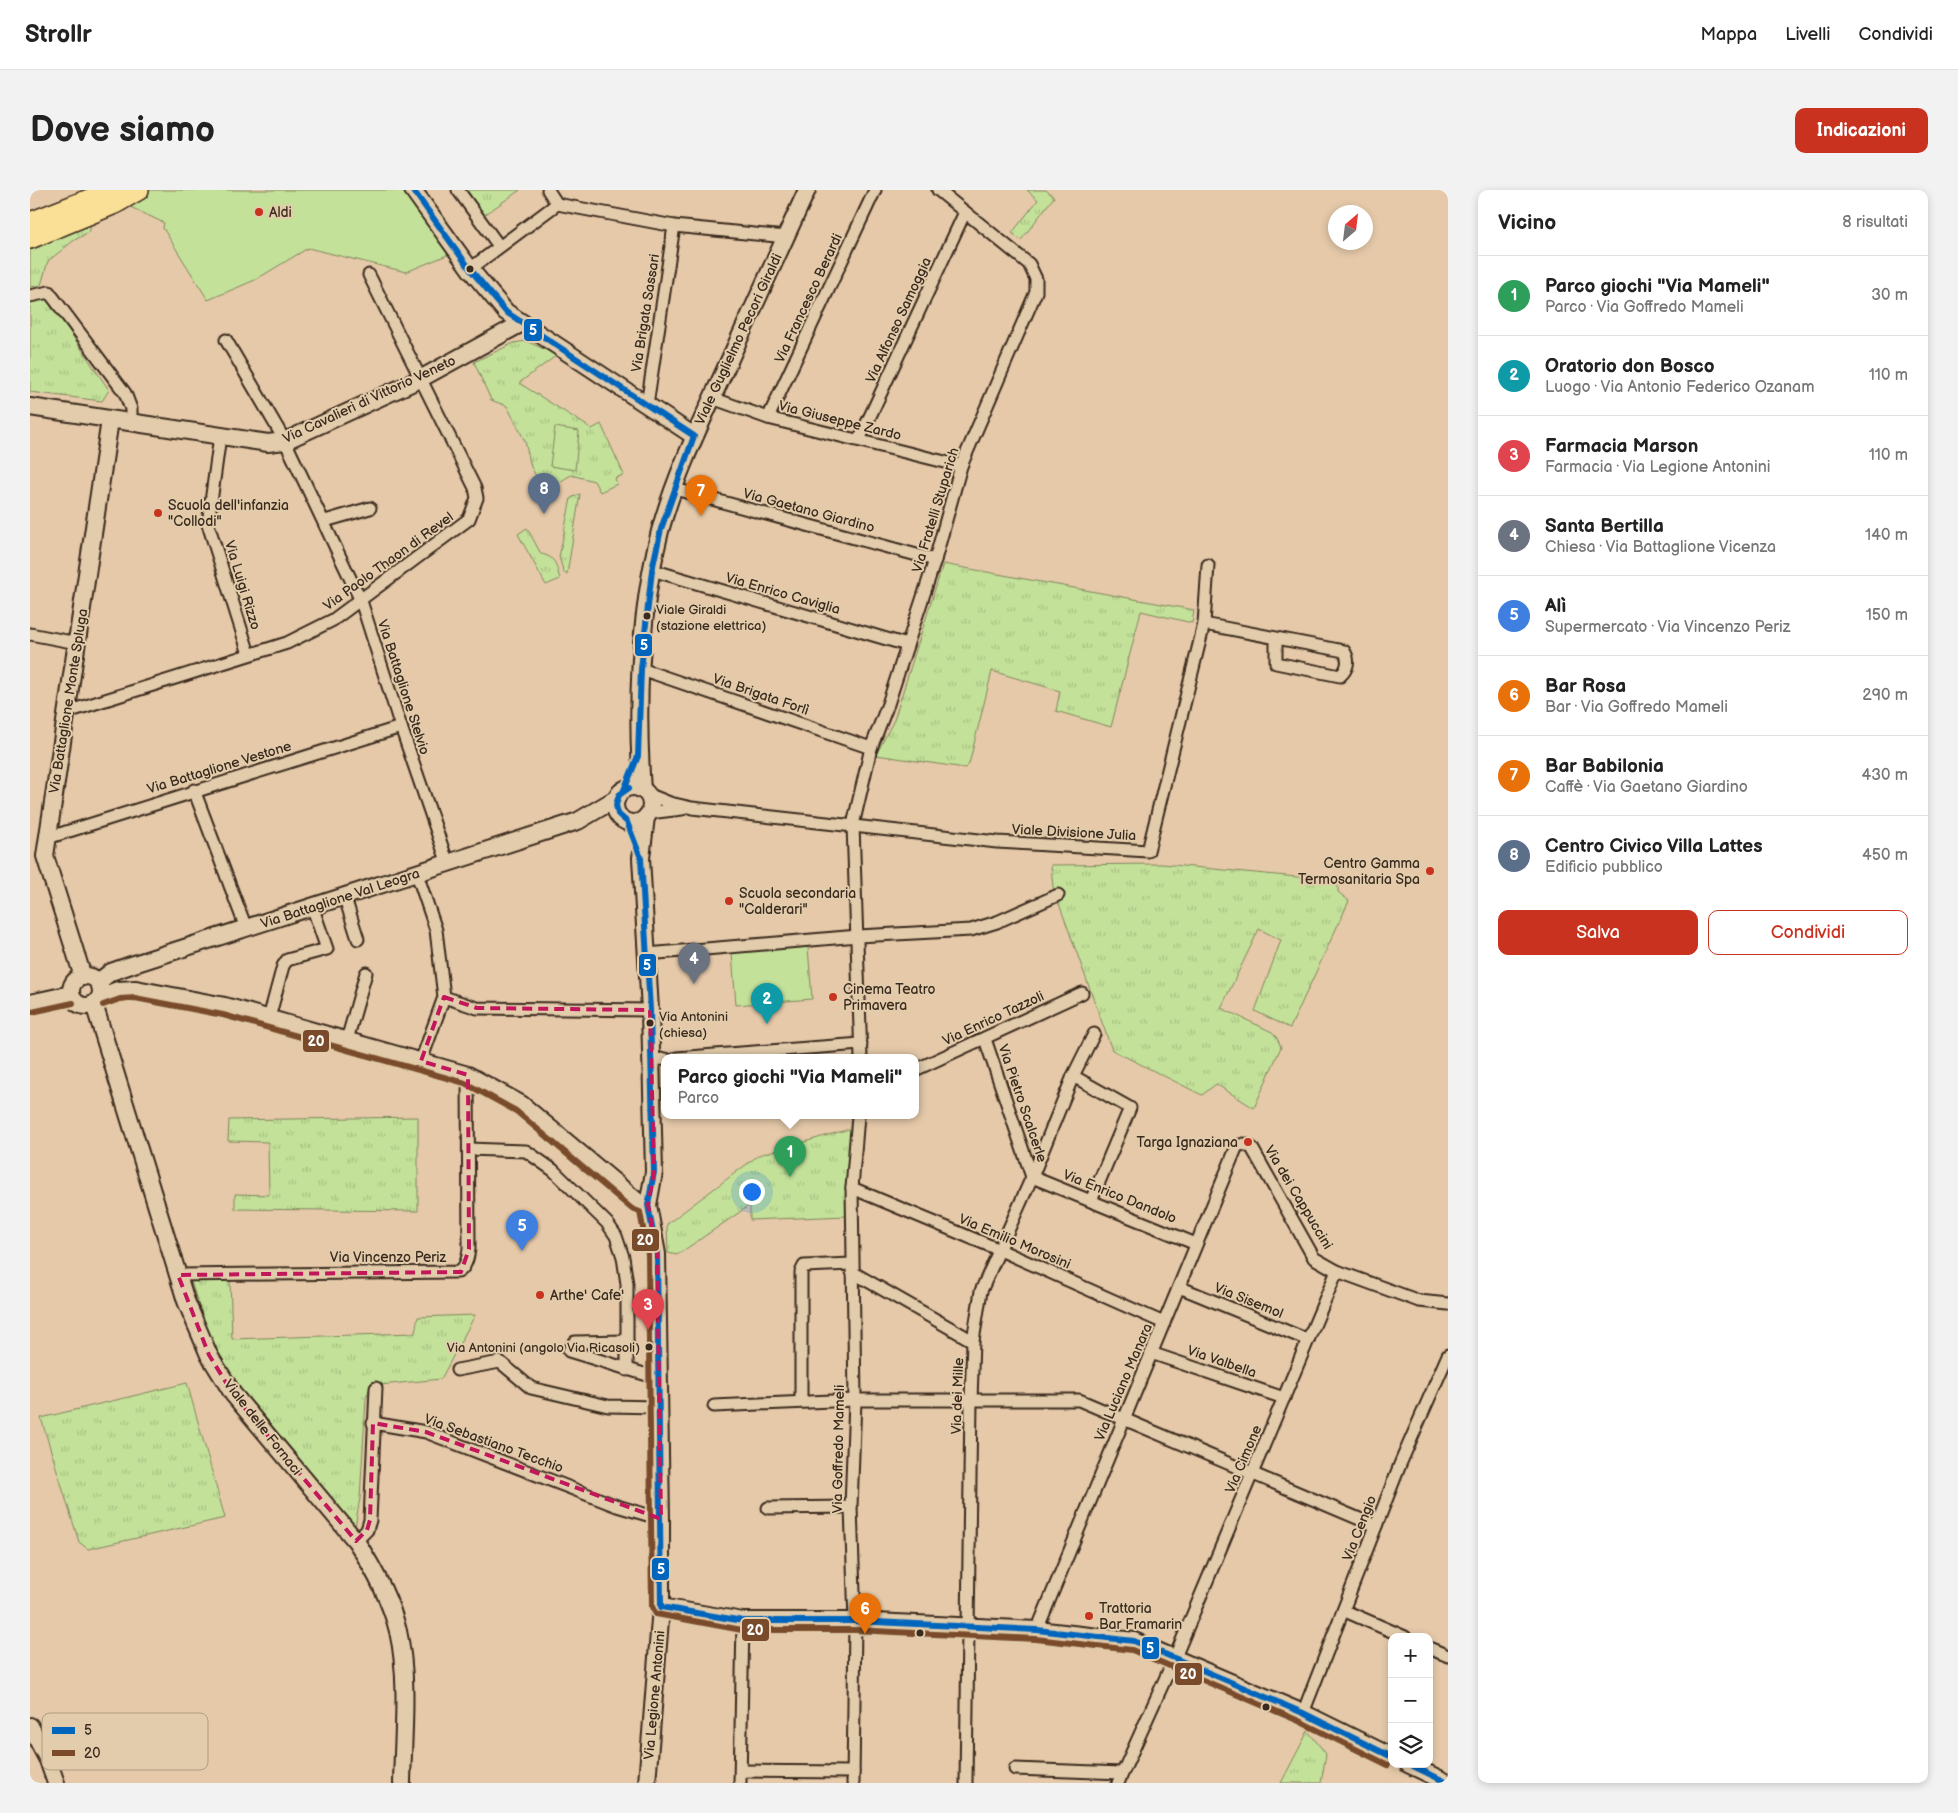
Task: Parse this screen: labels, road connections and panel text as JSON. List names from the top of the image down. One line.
{"streets":{"street":["Via Francesco Berardi","Via Brigata Sassari","Via Alfonso Samoggia","Viale Guglielmo Pecori Giraldi","Via Cavalieri di Vittorio Veneto","Via Giuseppe Zardo","Via Gaetano Giardino","Via Fratelli Stuparich","Via Paolo Thaon di Revel","Via Luigi Rizzo","Via Enrico Caviglia","Via Battaglione Stelvio","Via Brigata Forlì","Via Battaglione Monte Spluga","Via Battaglione Vestone","Viale Divisione Julia","Via Battaglione Val Leogra","Via Enrico Tazzoli","Via Pietro Scalcerle","Via Enrico Dandolo","Via dei Cappuccini","Via Emilio Morosini","Via Vincenzo Periz","Via Sisemol","Via Valbella","Via Luciano Manara","Via dei Mille","Viale delle Fornaci","Via Sebastiano Tecchio","Via Goffredo Mameli","Via Cimone","Via Cengio","Via Legione Antonini"]},"crossings":[["Via Francesco Berardi","Via Giuseppe Zardo"],["Via Alfonso Samoggia","Via Giuseppe Zardo"],["Via Alfonso Samoggia","Via Fratelli Stuparich"],["Viale Guglielmo Pecori Giraldi","Via Giuseppe Zardo"],["Viale Guglielmo Pecori Giraldi","Via Gaetano Giardino"],["Viale Guglielmo Pecori Giraldi","Via Enrico Caviglia"],["Viale Guglielmo Pecori Giraldi","Via Brigata Forlì"],["Viale Guglielmo Pecori Giraldi","Viale Divisione Julia"],["Viale Guglielmo Pecori Giraldi","Via Battaglione Val Leogra"],["Viale Guglielmo Pecori Giraldi","Via Legione Antonini"],["Via Cavalieri di Vittorio Veneto","Via Paolo Thaon di Revel"],["Via Cavalieri di Vittorio Veneto","Via Luigi Rizzo"],["Via Cavalieri di Vittorio Veneto","Via Battaglione Stelvio"],["Via Cavalieri di Vittorio Veneto","Via Battaglione Monte Spluga"],["Via Giuseppe Zardo","Via Fratelli Stuparich"],["Via Gaetano Giardino","Via Fratelli Stuparich"],["Via Fratelli Stuparich","Via Enrico Caviglia"],["Via Fratelli Stuparich","Via Brigata Forlì"],["Via Fratelli Stuparich","Viale Divisione Julia"],["Via Paolo Thaon di Revel","Via Luigi Rizzo"],["Via Paolo Thaon di Revel","Via Battaglione Stelvio"],["Via Paolo Thaon di Revel","Via Battaglione Monte Spluga"],["Via Battaglione Stelvio","Via Battaglione Vestone"],["Via Battaglione Stelvio","Via Battaglione Val Leogra"],["Via Battaglione Monte Spluga","Via Battaglione Vestone"],["Via Battaglione Monte Spluga","Via Battaglione Val Leogra"],["Via Battaglione Monte Spluga","Viale delle Fornaci"],["Viale Divisione Julia","Via Battaglione Val Leogra"],["Viale Divisione Julia","Via Legione Antonini"],["Via Battaglione Val Leogra","Viale delle Fornaci"],["Via Battaglione Val Leogra","Via Legione Antonini"],["Via Enrico Tazzoli","Via Pietro Scalcerle"],["Via Pietro Scalcerle","Via Enrico Dandolo"],["Via Pietro Scalcerle","Via dei Mille"],["Via Enrico Dandolo","Via Luciano Manara"],["Via Enrico Dandolo","Via dei Mille"],["Via dei Cappuccini","Via Luciano Manara"],["Via dei Cappuccini","Via Cimone"],["Via Emilio Morosini","Via Luciano Manara"],["Via Emilio Morosini","Via dei Mille"],["Via Emilio Morosini","Via Goffredo Mameli"],["Via Vincenzo Periz","Viale delle Fornaci"],["Via Sisemol","Via Luciano Manara"],["Via Sisemol","Via Cimone"],["Via Valbella","Via Luciano Manara"],["Via Valbella","Via Cimone"],["Via Sebastiano Tecchio","Via Legione Antonini"]],"places":["Aldi","Scuola dell'infanzia \"Collodi\"","Viale Giraldi (stazione elettrica)","Centro Gamma Termosanitaria Spa","Scuola secondaria \"Calderari\"","Cinema Teatro Primavera","Via Antonini (chiesa)","Targa Ignaziana","Arthe' Cafe'","Via Antonini (angolo Via Ricasoli)","Trattoria Bar Framarin"],"lines":["transit line 5","transit line 20"],"legend":["5","20"],"north":"top right","page":{"header":"Strollr","nav":["Mappa","Livelli","Condividi"],"buttons":["Indicazioni",["Salva","Condividi"]],"title":"Dove siamo","heading":["Vicino","8 risultati"],"list":[{"mark":"1","name":"Parco giochi \"Via Mameli\"","note":"Parco · Via Goffredo Mameli","value":"30 m"},{"mark":"2","name":"Oratorio don Bosco","note":"Luogo · Via Antonio Federico Ozanam","value":"110 m"},{"mark":"3","name":"Farmacia Marson","note":"Farmacia · Via Legione Antonini","value":"110 m"},{"mark":"4","name":"Santa Bertilla","note":"Chiesa · Via Battaglione Vicenza","value":"140 m"},{"mark":"5","name":"Alì","note":"Supermercato · Via Vincenzo Periz","value":"150 m"},{"mark":"6","name":"Bar Rosa","note":"Bar · Via Goffredo Mameli","value":"290 m"},{"mark":"7","name":"Bar Babilonia","note":"Caffè · Via Gaetano Giardino","value":"430 m"},{"mark":"8","name":"Centro Civico Villa Lattes","note":"Edificio pubblico","value":"450 m"}],"pins":["8","7","4","2","1","5","3","6"],"popup":["Parco giochi \"Via Mameli\"","Parco"],"map_buttons":["+","−"]}}
